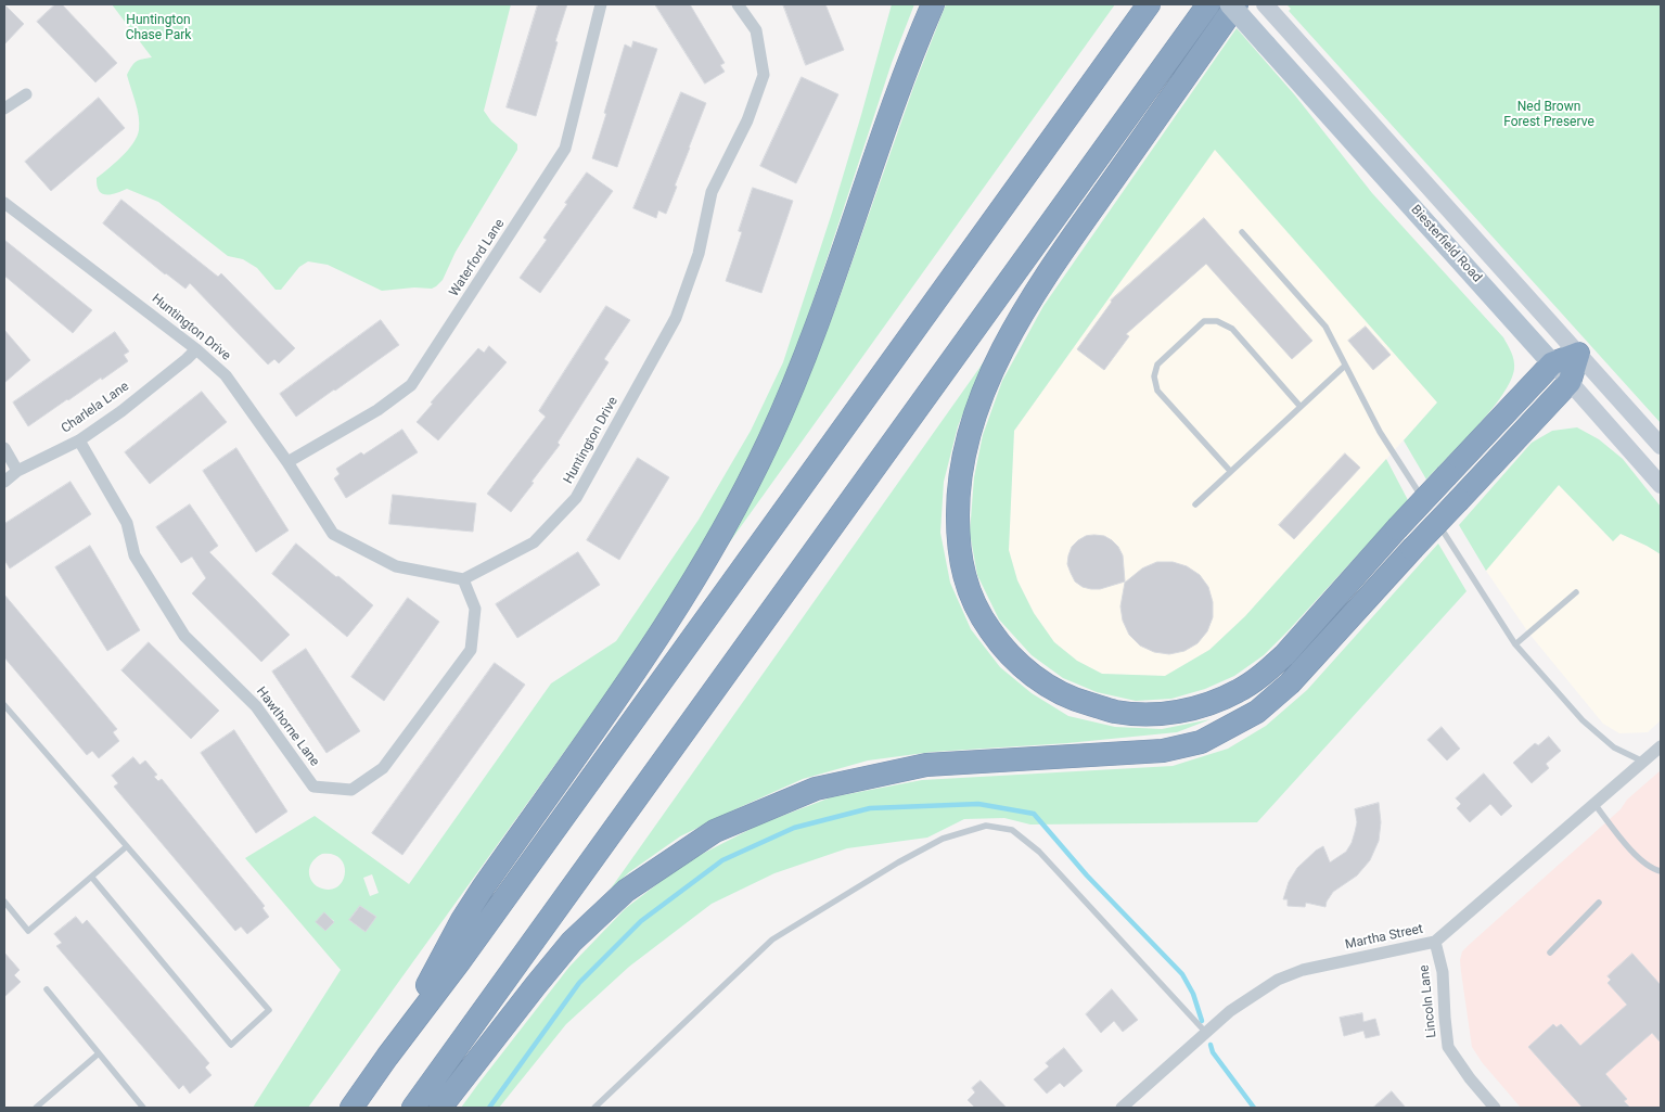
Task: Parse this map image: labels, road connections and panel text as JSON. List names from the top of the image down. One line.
{"streets":{"main road":["Biesterfield Road"],"street":["Waterford Lane","Huntington Drive","Charlela Lane","Hawthorne Lane","Martha Street","Lincoln Lane"]},"crossings":[["Waterford Lane","Huntington Drive"],["Huntington Drive","Charlela Lane"],["Huntington Drive","Hawthorne Lane"],["Charlela Lane","Hawthorne Lane"],["Martha Street","Lincoln Lane"]],"parks":["Huntington Chase Park","Ned Brown Forest Preserve"]}
